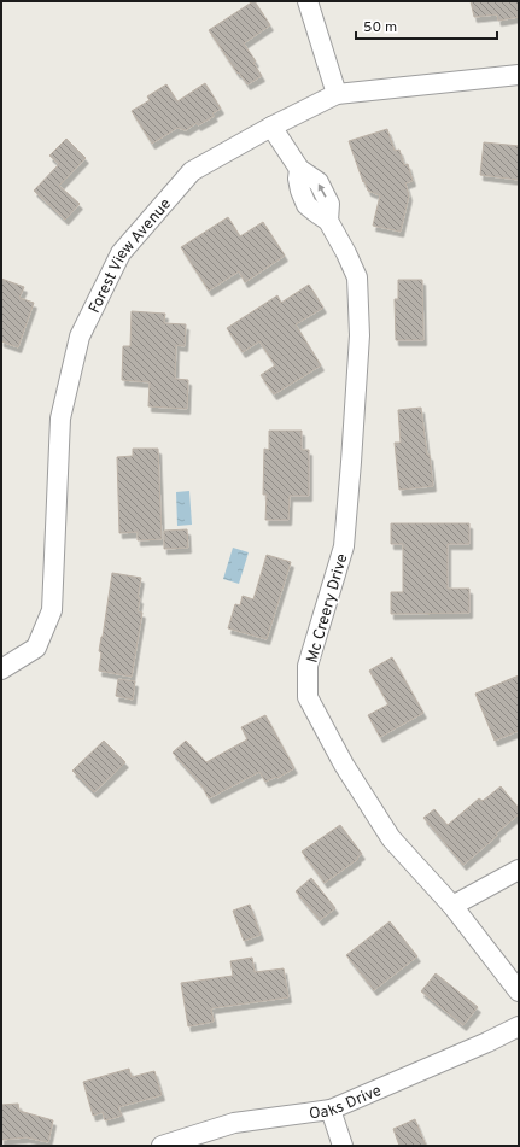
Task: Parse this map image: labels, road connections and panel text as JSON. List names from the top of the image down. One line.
{"streets":{"street":["Forest View Avenue","Mc Creery Drive","Oaks Drive"]},"crossings":[["Forest View Avenue","Mc Creery Drive"]],"scale_bar":"50 m"}
